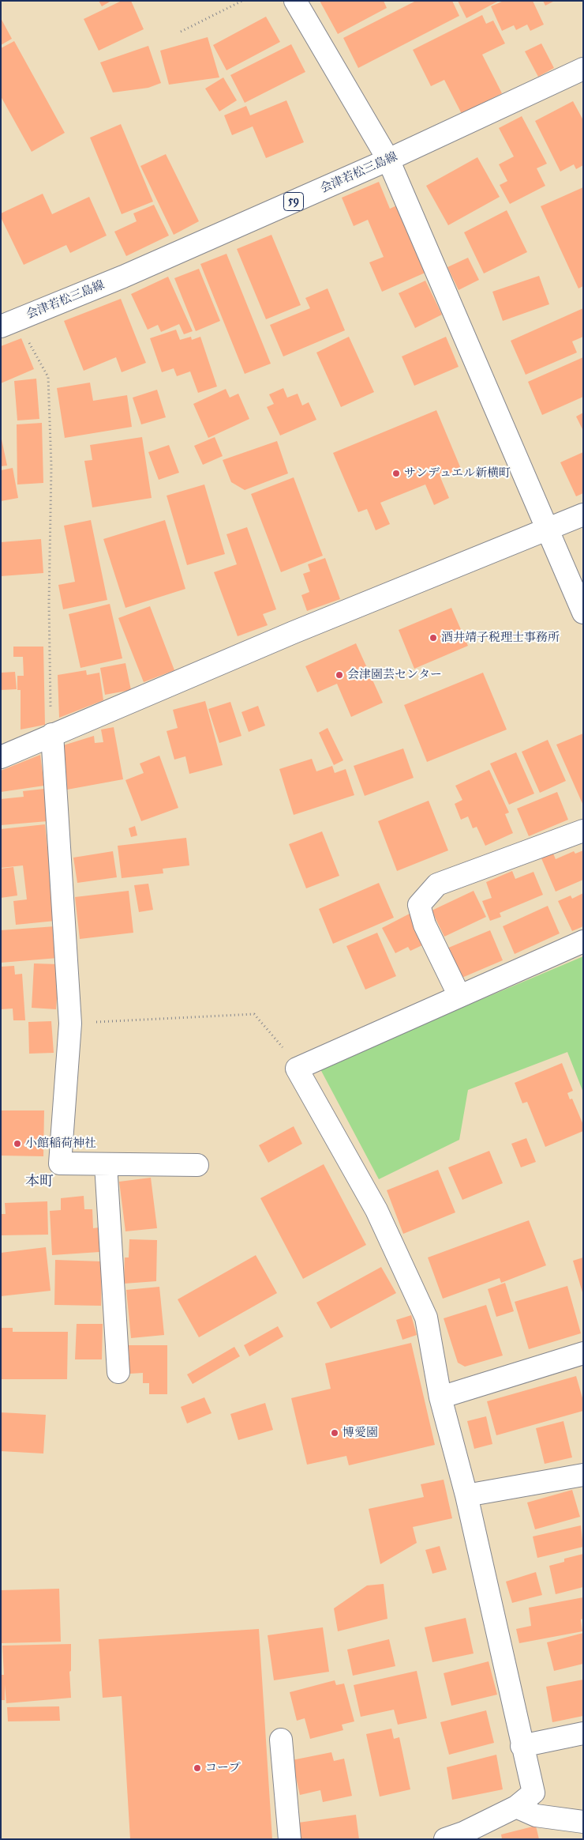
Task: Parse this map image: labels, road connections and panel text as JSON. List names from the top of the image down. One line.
{"streets":{"street":["会津若松三島線","59"]},"districts":["本町"],"places":["サンデュエル新横町","酒井靖子税理士事務所","会津園芸センター","小館稲荷神社","博愛園","コープ"]}
